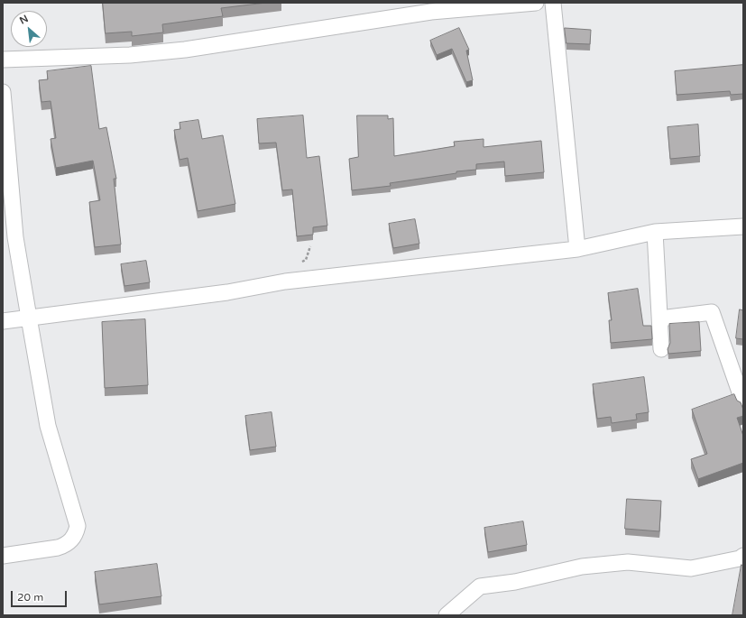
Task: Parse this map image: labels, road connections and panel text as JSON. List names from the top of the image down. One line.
{"scale_bar":"20 m","north":"top left"}
